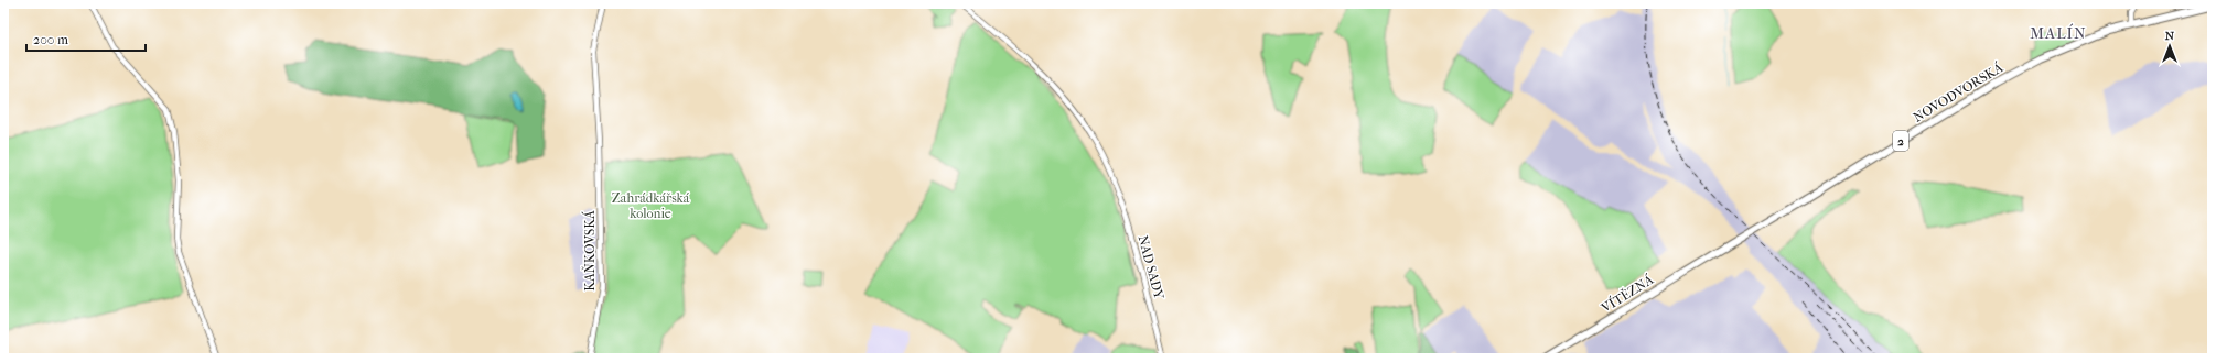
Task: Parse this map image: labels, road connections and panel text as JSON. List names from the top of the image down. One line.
{"streets":{"main road":["NOVODVORSKÁ","2","VÍTĚZNÁ"],"street":["KAŇKOVSKÁ","NAD SADY"]},"crossings":[["NOVODVORSKÁ","2"],["NOVODVORSKÁ","VÍTĚZNÁ"]],"districts":["MALÍN"],"parks":["Zahrádkářská kolonie"],"scale_bar":"200 m","north":"top"}
